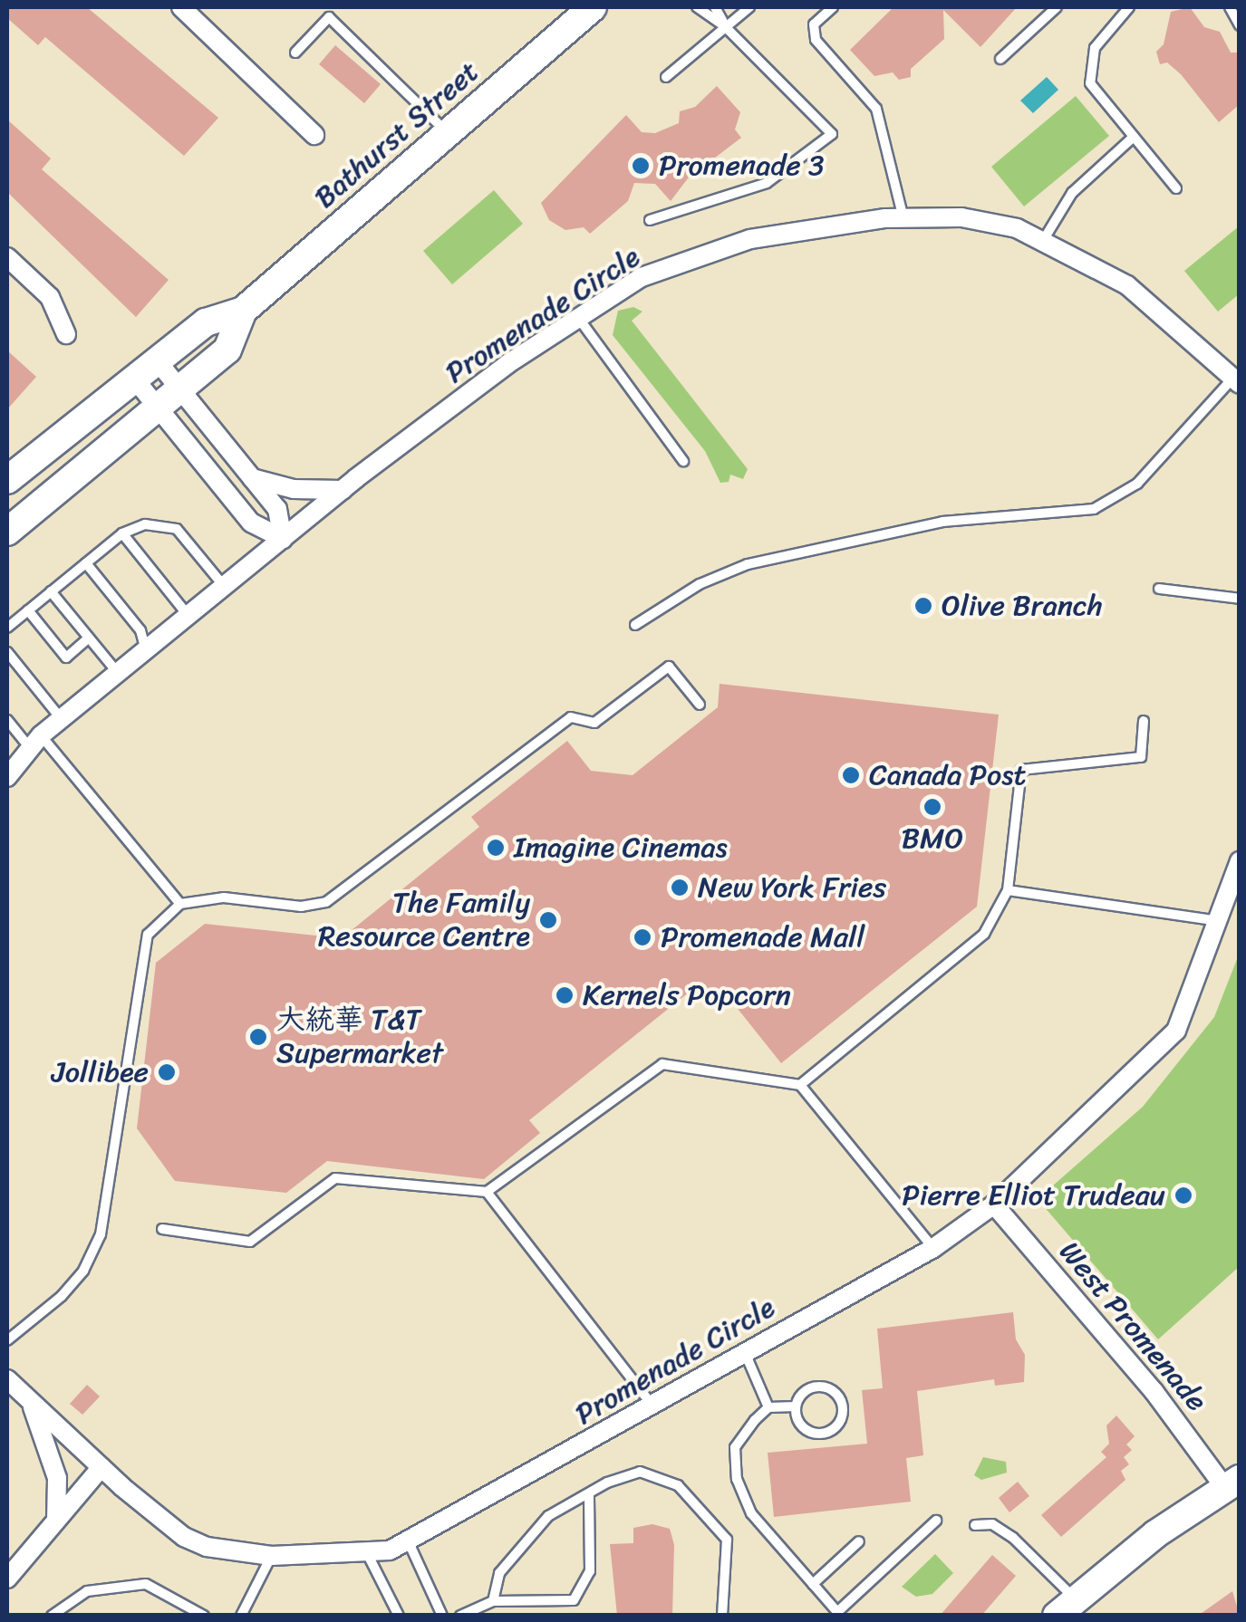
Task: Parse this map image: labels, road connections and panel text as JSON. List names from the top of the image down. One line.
{"streets":{"main road":["Bathurst Street"],"street":["Promenade Circle","West Promenade"]},"crossings":[["Promenade Circle","West Promenade"]],"places":["Promenade 3","Olive Branch","Canada Post","BMO","Imagine Cinemas","New York Fries","The Family Resource Centre","Promenade Mall","Kernels Popcorn","大統華 T&T Supermarket","Jollibee","Pierre Elliot Trudeau"]}
